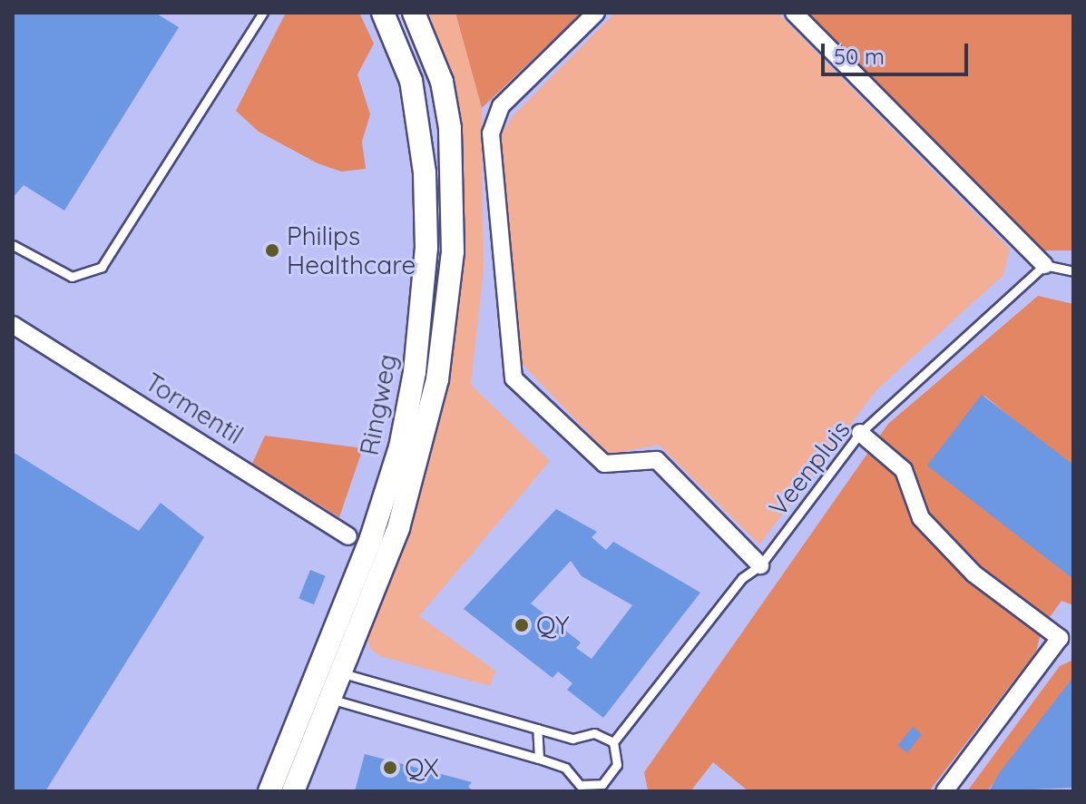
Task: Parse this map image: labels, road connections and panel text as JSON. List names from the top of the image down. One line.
{"streets":{"main road":["Ringweg"],"street":["Tormentil"],"lane":["Veenpluis"]},"places":["Philips Healthcare","QY","QX"],"scale_bar":"50 m"}
